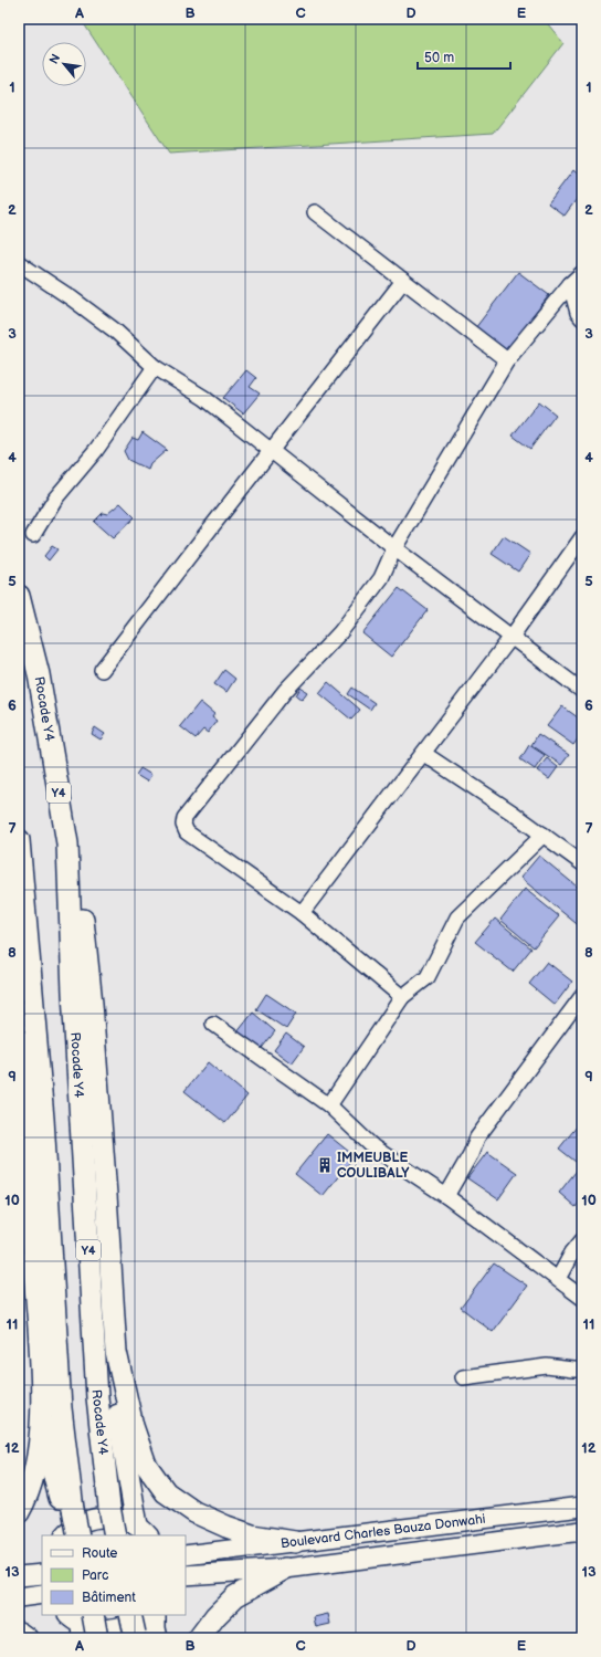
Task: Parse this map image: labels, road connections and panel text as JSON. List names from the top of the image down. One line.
{"streets":{"highway":["Rocade Y4","Y4"],"main road":["Boulevard Charles Bauza Donwahi"]},"places":{"building":["IMMEUBLE COULIBALY"]},"legend":["Route","Parc","Bâtiment"],"scale_bar":"50 m","north":"top left","grid":{"columns":["A","B","C","D","E"],"rows":["1","2","3","4","5","6","7","8","9","10","11","12","13"]}}
